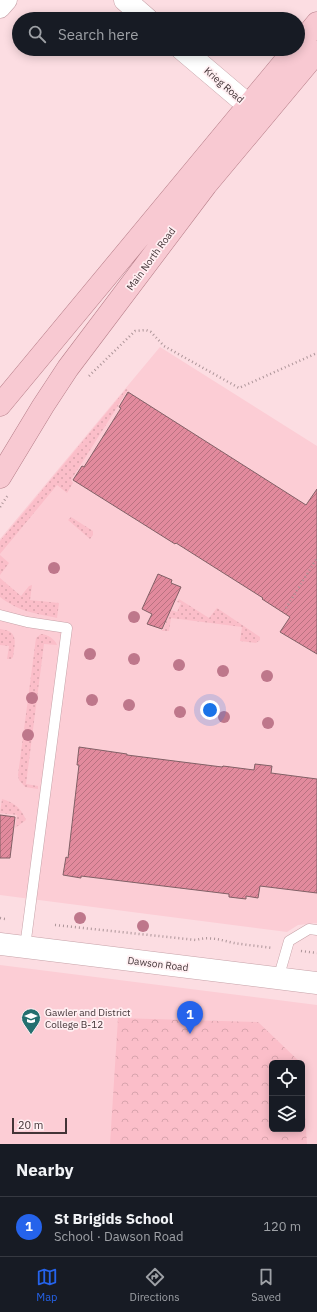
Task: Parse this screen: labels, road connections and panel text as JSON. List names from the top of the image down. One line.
{"streets":{"main road":["Main North Road"],"street":["Krieg Road","Dawson Road"]},"places":{"school or university":["Gawler and District College B-12"]},"scale_bar":"20 m","page":{"search":"Search here","pins":"1","scale":"20 m","heading":"Nearby","list":[{"mark":"1","name":"St Brigids School","note":"School · Dawson Road","value":"120 m"}],"nav":["Map","Directions","Saved"]}}
